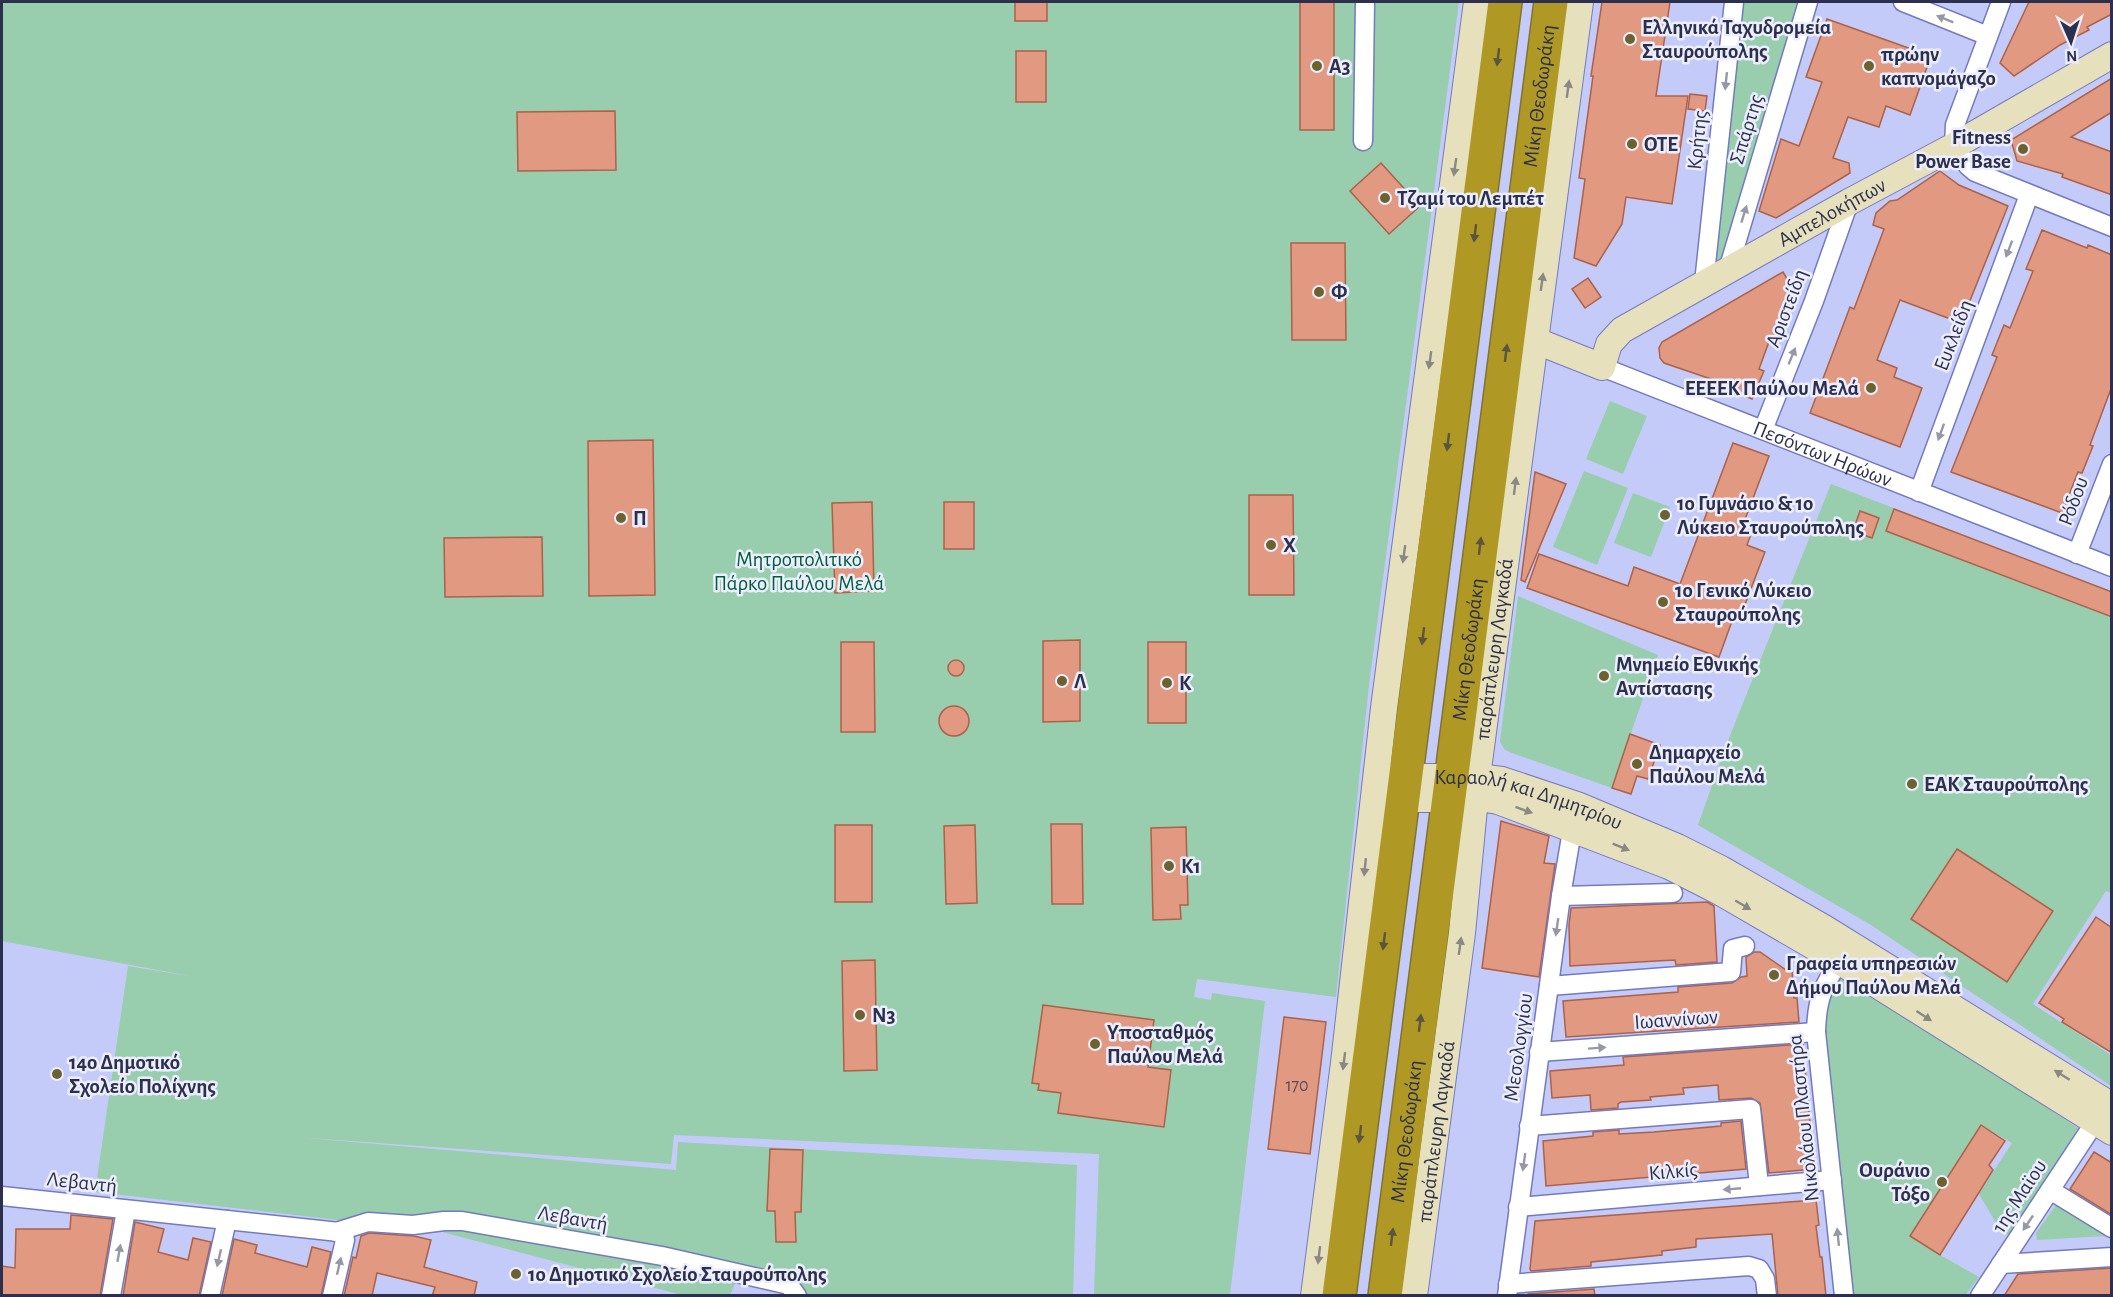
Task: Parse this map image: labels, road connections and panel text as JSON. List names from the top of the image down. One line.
{"streets":{"highway":["Μίκη Θεοδωράκη"],"street":["Σπάρτης","Κρήτης","Αμπελοκήπων","Αριστείδη","Ευκλείδη","Πεσόντων Ηρώων","Ρόδου","παράπλευρη Λαγκαδά","Καραολή και Δημητρίου","Ιωαννίνων","Μεσολογγίου","Νικολάου Πλαστήρα","Κιλκίς","Λεβαντή","1ης Μαϊου"]},"crossings":[["Μίκη Θεοδωράκη","παράπλευρη Λαγκαδά"],["Μίκη Θεοδωράκη","Καραολή και Δημητρίου"],["Σπάρτης","Αμπελοκήπων"],["Κρήτης","Αμπελοκήπων"],["Αμπελοκήπων","Αριστείδη"],["Αμπελοκήπων","Πεσόντων Ηρώων"],["Αριστείδη","Πεσόντων Ηρώων"],["Ευκλείδη","Πεσόντων Ηρώων"],["Πεσόντων Ηρώων","Ρόδου"],["Πεσόντων Ηρώων","παράπλευρη Λαγκαδά"],["παράπλευρη Λαγκαδά","Καραολή και Δημητρίου"],["Καραολή και Δημητρίου","Μεσολογγίου"],["Καραολή και Δημητρίου","Νικολάου Πλαστήρα"],["Καραολή και Δημητρίου","1ης Μαϊου"],["Ιωαννίνων","Μεσολογγίου"],["Ιωαννίνων","Νικολάου Πλαστήρα"],["Μεσολογγίου","Κιλκίς"],["Νικολάου Πλαστήρα","Κιλκίς"]],"one_way":["Σπάρτης","Κρήτης","Αριστείδη","Ευκλείδη","Μεσολογγίου","1ης Μαϊου"],"parks":["Μητροπολιτικό Πάρκο Παύλου Μελά"],"places":["Ελληνικά Ταχυδρομεία Σταυρούπολης","Α3","πρώην καπνομάγαζο","ΟΤΕ","Fitness Power Base","Τζαμί του Λεμπέτ","Φ","ΕΕΕΕΚ Παύλου Μελά","1ο Γυμνάσιο & 1ο Λύκειο Σταυρούπολης","Π","Χ","1ο Γενικό Λύκειο Σταυρούπολης","Μνημείο Εθνικής Αντίστασης","Λ","Κ","Δημαρχείο Παύλου Μελά","EAK Σταυρούπολης","Κ1","Γραφεία υπηρεσιών Δήμου Παύλου Μελά","Ν3","Υποσταθμός Παύλου Μελά","14ο Δημοτικό Σχολείο Πολίχνης","Ουράνιο Τόξο","1ο Δημοτικό Σχολείο Σταυρούπολης"],"house_numbers":["170"],"north":"bottom"}
